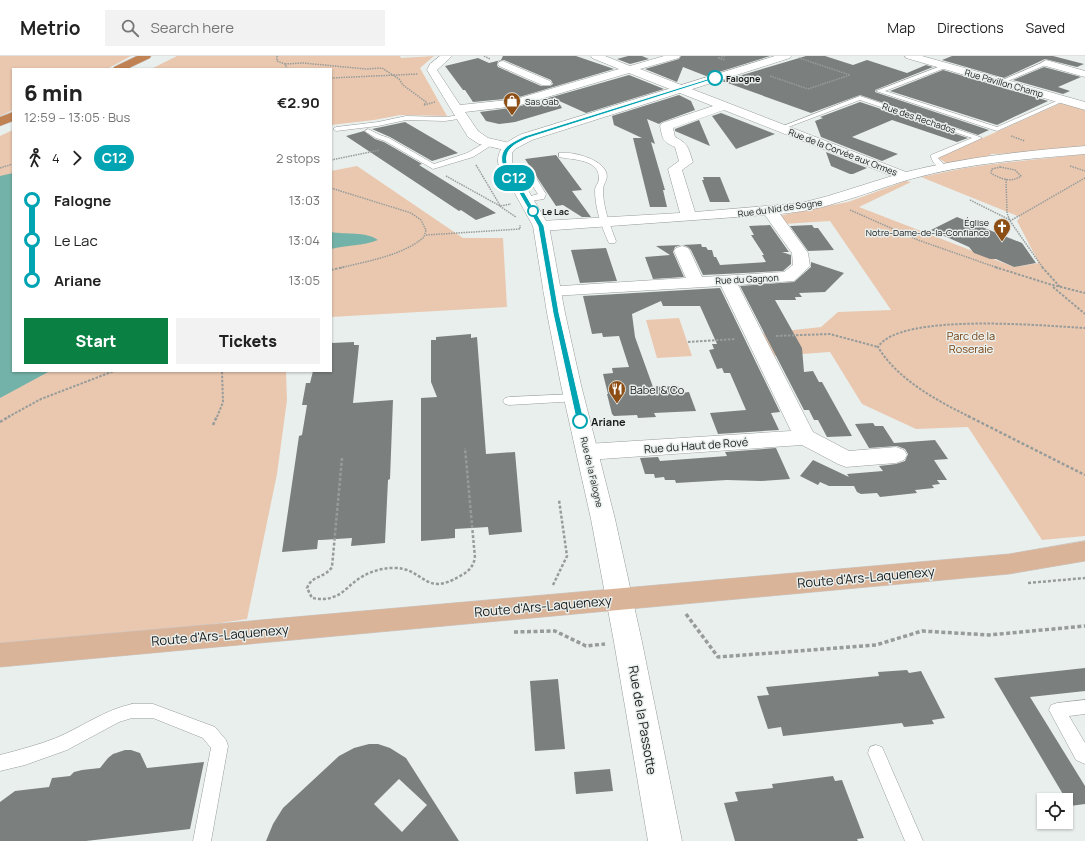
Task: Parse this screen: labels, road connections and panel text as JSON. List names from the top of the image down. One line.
{"streets":{"main road":["Route d'Ars-Laquenexy"],"street":["Rue Pavillon Champ","Rue de la Corvée aux Ormes","Rue du Nid de Sogne","Rue du Gagnon","Rue du Haut de Rové","Rue de la Falogne","Rue de la Passotte"],"lane":["Rue des Rechados"]},"crossings":[["Rue Pavillon Champ","Rue des Rechados"],["Rue des Rechados","Rue de la Corvée aux Ormes"],["Rue des Rechados","Rue du Nid de Sogne"],["Rue de la Corvée aux Ormes","Rue du Nid de Sogne"],["Rue du Nid de Sogne","Rue du Gagnon"],["Rue du Nid de Sogne","Rue de la Falogne"],["Rue du Gagnon","Rue de la Falogne"],["Rue du Haut de Rové","Rue de la Falogne"],["Rue de la Falogne","Route d'Ars-Laquenexy"],["Rue de la Falogne","Rue de la Passotte"],["Route d'Ars-Laquenexy","Rue de la Passotte"]],"parks":["Parc de la Roseraie"],"places":{"other":["Falogne","Le Lac","Ariane"],"shop":["Sas Gab"],"church":["Église Notre-Dame-de-la-Confiance"],"restaurant":["Babel & Co"]},"lines":["bus line C12"],"page":{"header":"Metrio","search":"Search here","nav":["Map","Directions","Saved"],"on_map":"C12","heading":["6 min","12:59 – 13:05 · Bus","€2.90"],"legs":["4","C12","2 stops"],"list":[{"name":"Falogne","value":"13:03"},{"name":"Le Lac","value":"13:04"},{"name":"Ariane","value":"13:05"}],"buttons":["Start","Tickets"]}}
